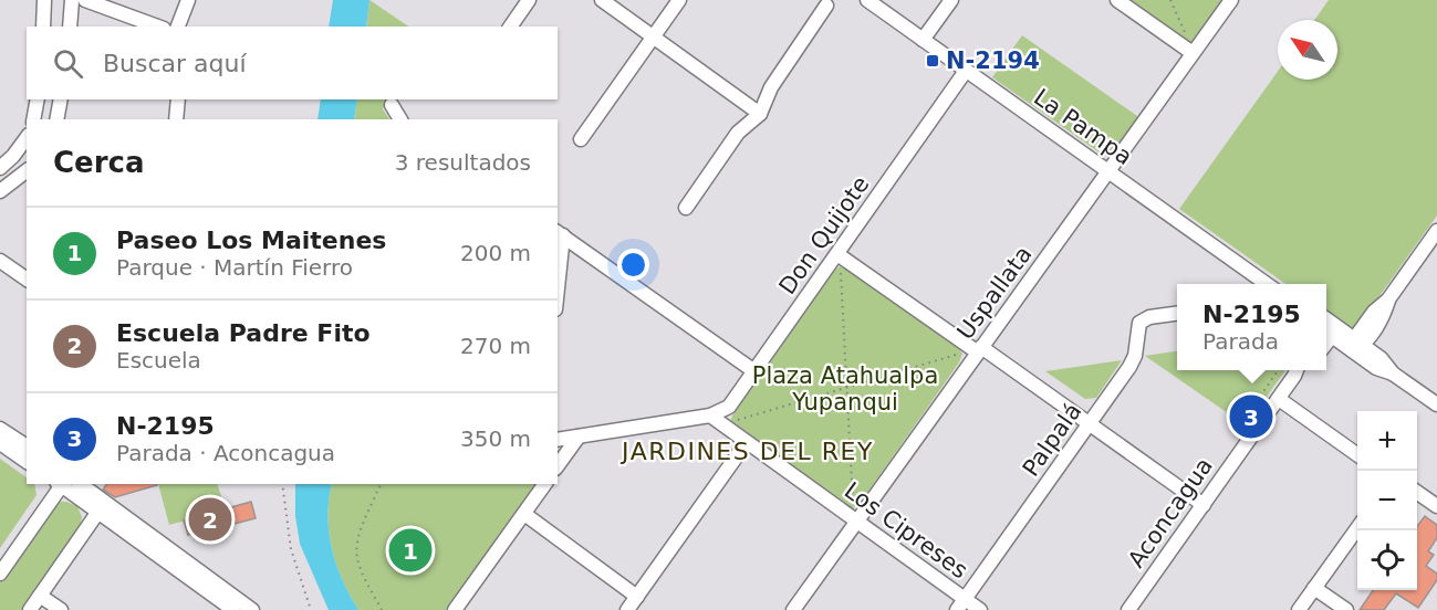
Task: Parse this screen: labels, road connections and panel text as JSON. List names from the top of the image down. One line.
{"streets":{"street":["La Pampa","Don Quijote","Uspallata","Palpalá","Aconcagua","Los Cipreses"]},"crossings":[["La Pampa","Don Quijote"],["La Pampa","Uspallata"],["Don Quijote","Los Cipreses"],["Uspallata","Los Cipreses"],["Palpalá","Los Cipreses"]],"districts":["JARDINES DEL REY"],"parks":["Plaza Atahualpa Yupanqui"],"places":{"transit":["N-2194"]},"north":"top left","page":{"search":"Buscar aquí","heading":["Cerca","3 resultados"],"list":[{"mark":"1","name":"Paseo Los Maitenes","note":"Parque · Martín Fierro","value":"200 m"},{"mark":"2","name":"Escuela Padre Fito","note":"Escuela","value":"270 m"},{"mark":"3","name":"N-2195","note":"Parada · Aconcagua","value":"350 m"}],"popup":["N-2195","Parada"],"pins":["3","2","1"],"map_buttons":["+","−"]}}
